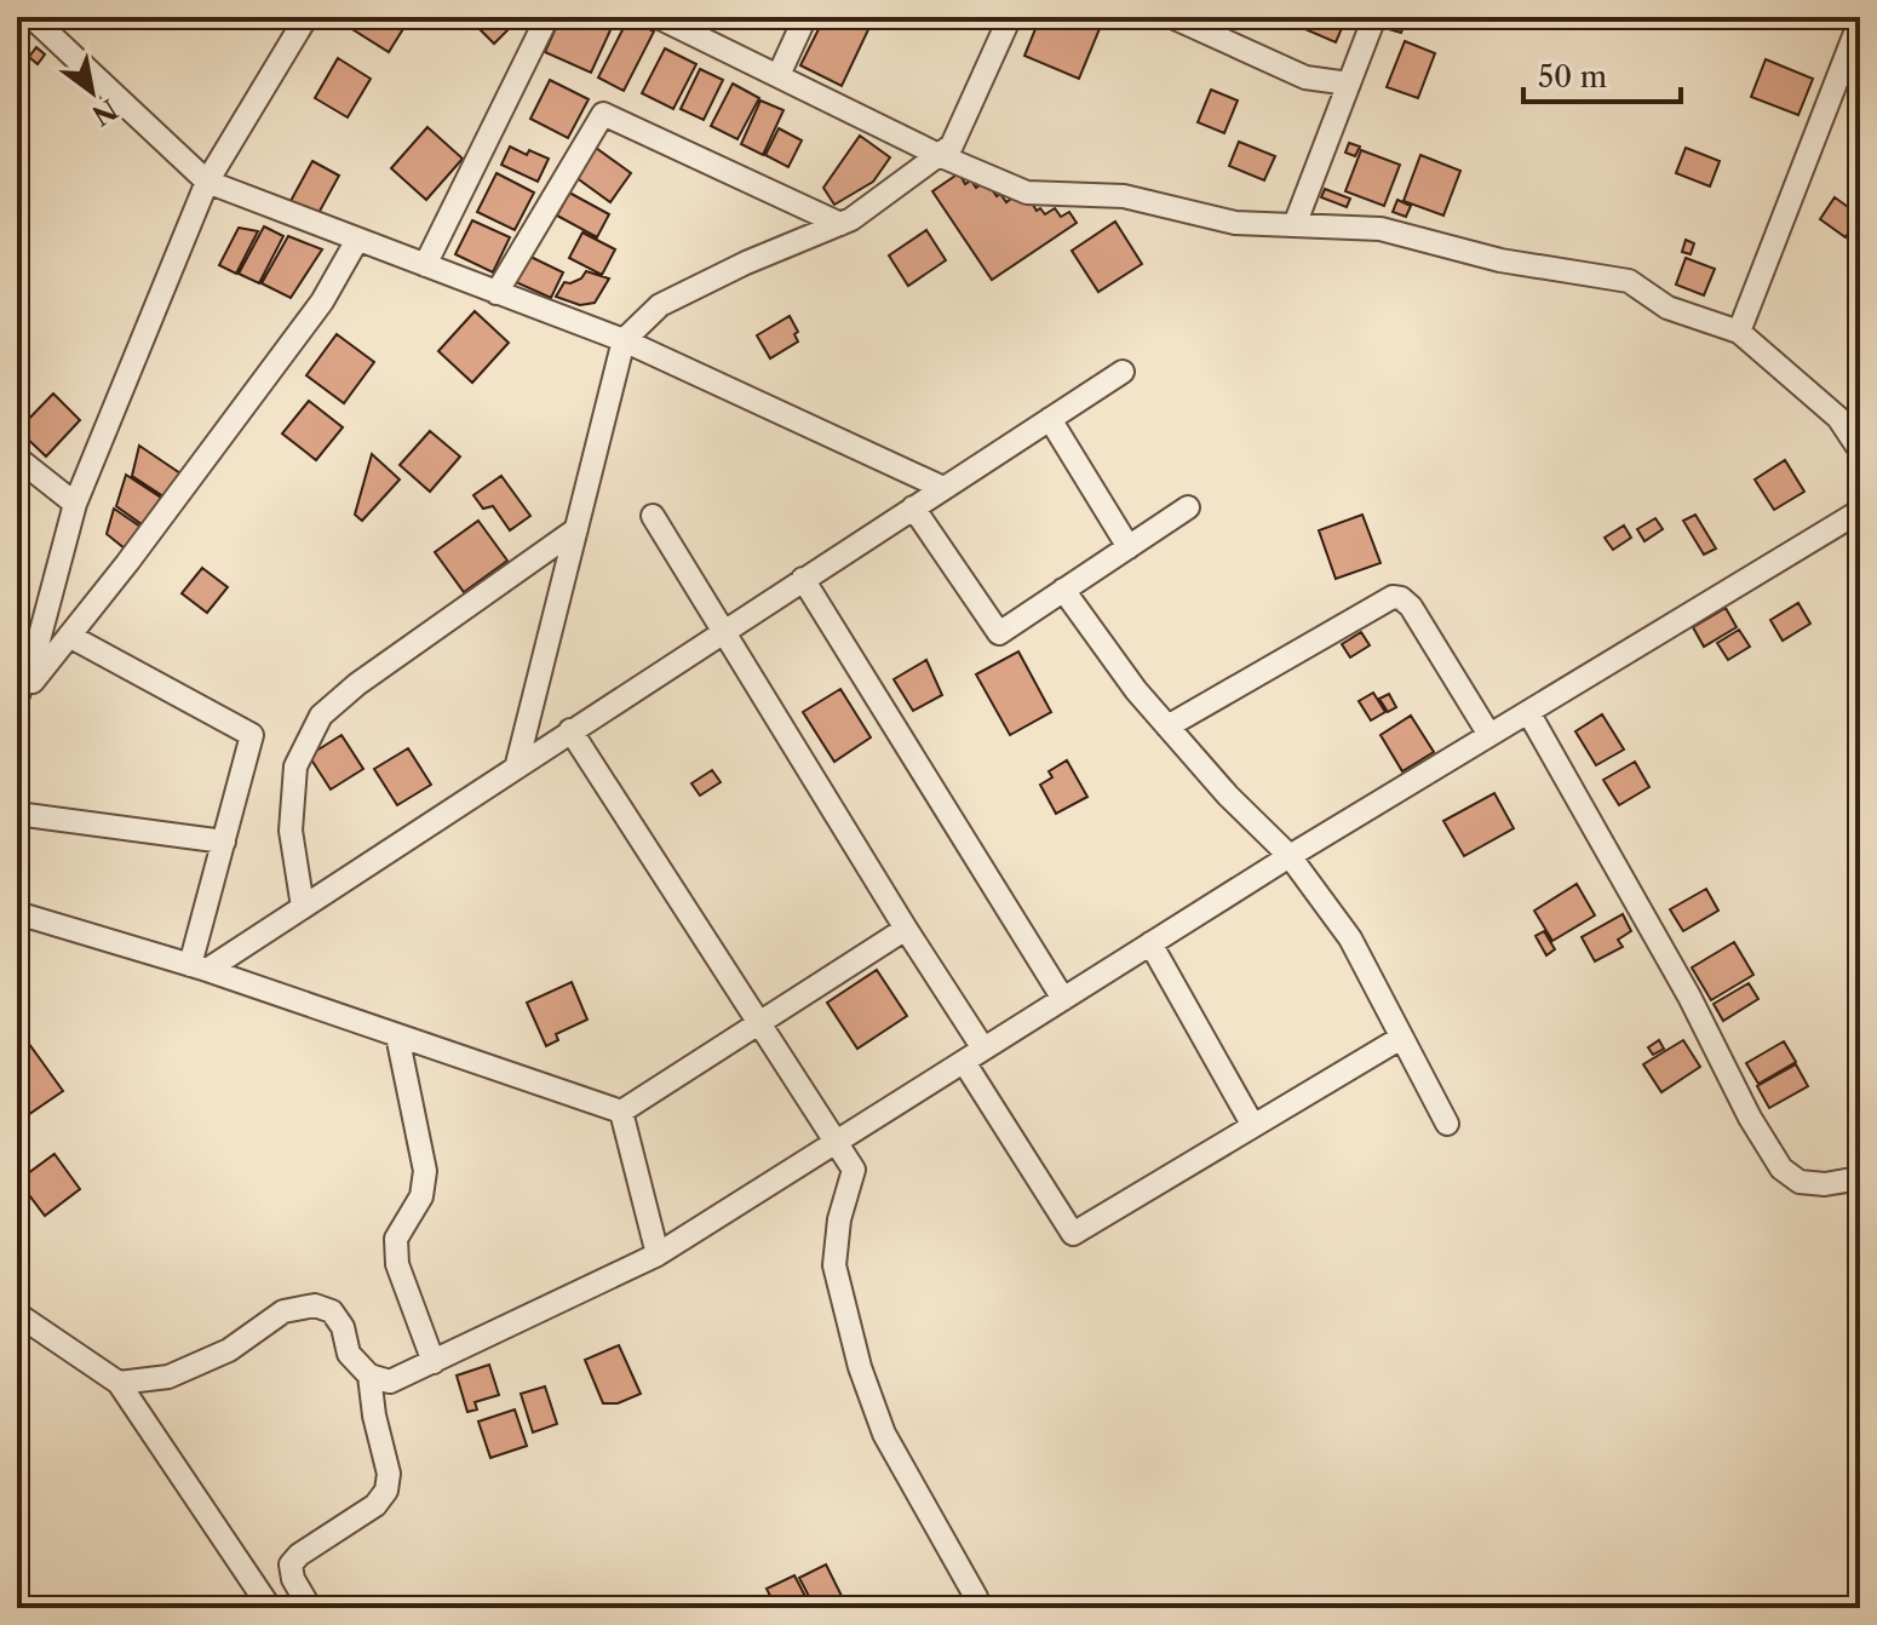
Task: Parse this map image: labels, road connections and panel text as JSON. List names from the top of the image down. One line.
{"scale_bar":"50 m","north":"bottom right"}
